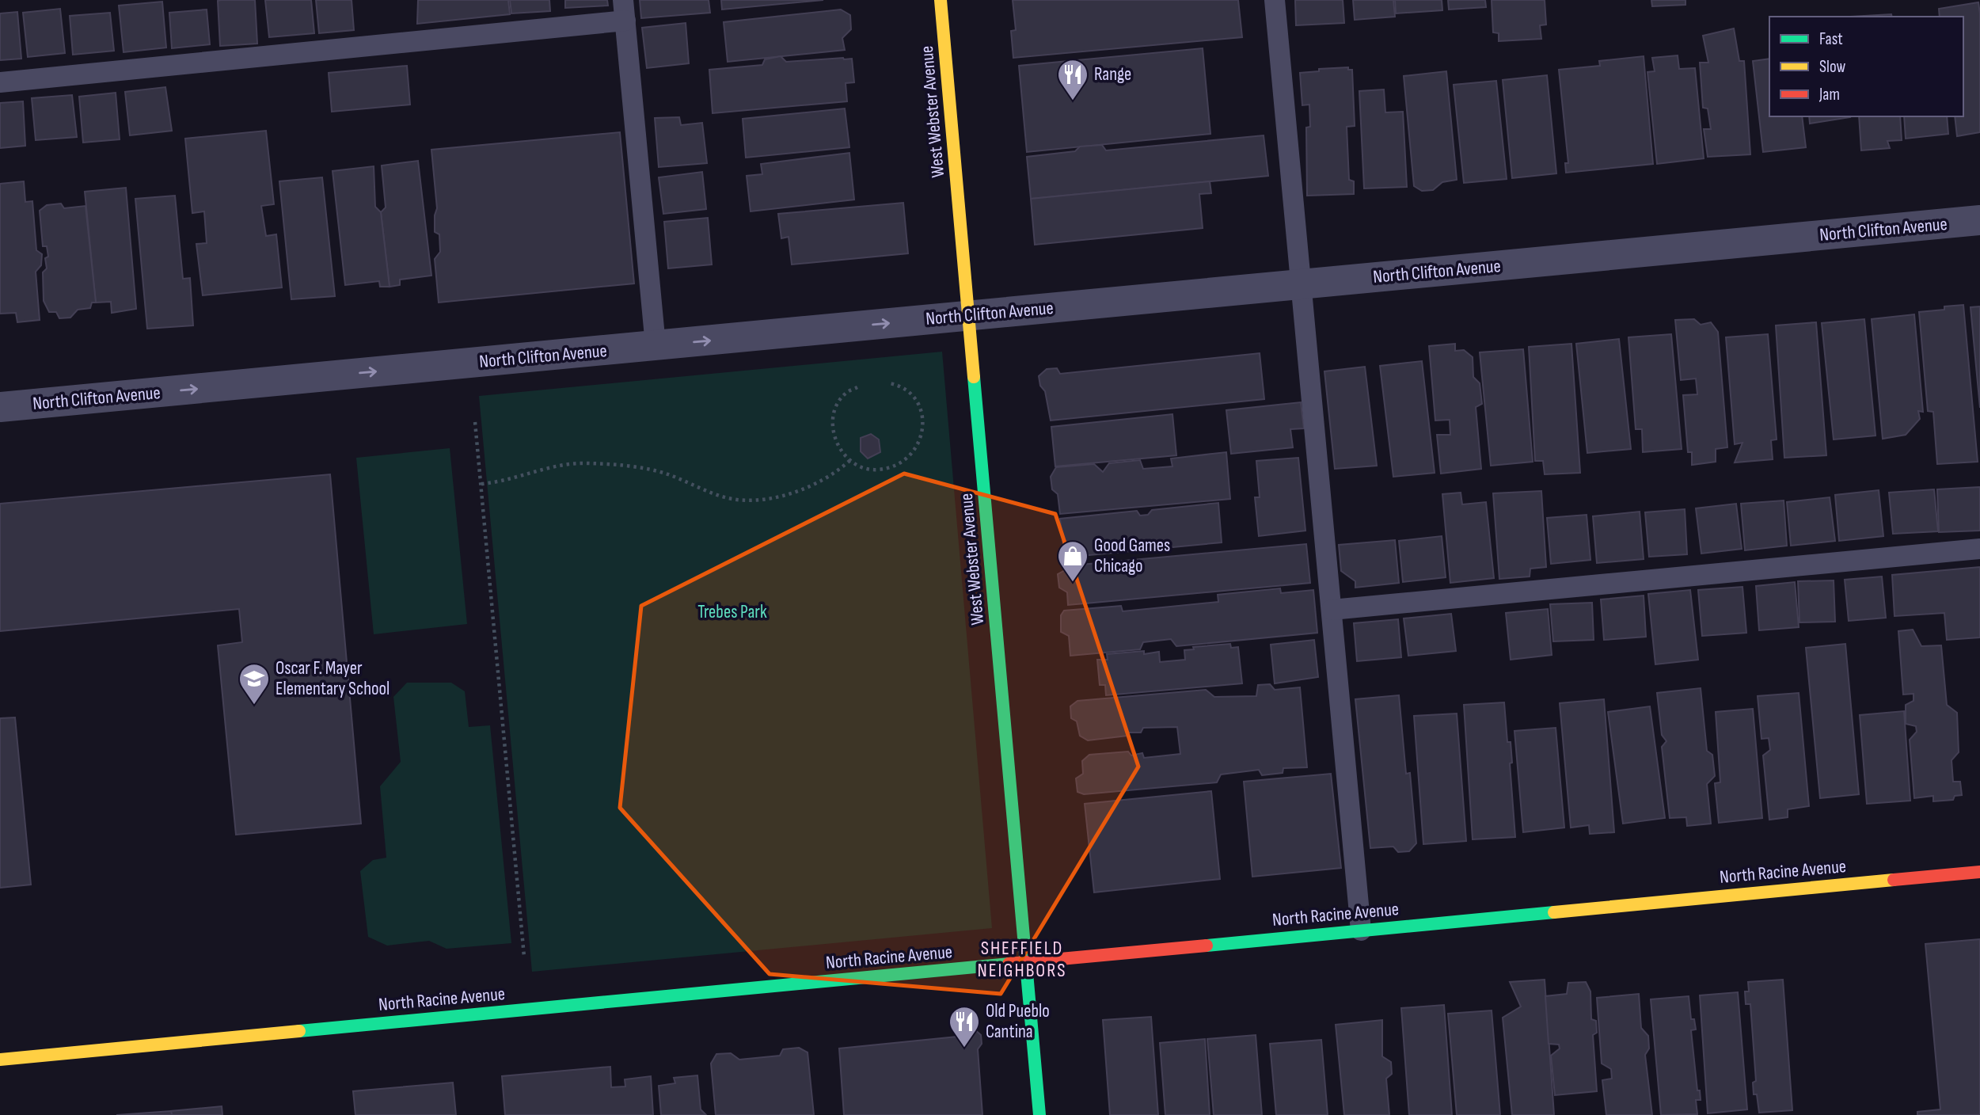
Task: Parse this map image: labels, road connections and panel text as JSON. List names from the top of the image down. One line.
{"streets":{"street":["West Webster Avenue","North Clifton Avenue","North Racine Avenue"]},"crossings":[["West Webster Avenue","North Clifton Avenue"],["West Webster Avenue","North Racine Avenue"]],"one_way":["North Clifton Avenue"],"districts":["SHEFFIELD NEIGHBORS"],"parks":["Trebes Park"],"places":{"restaurant":["Range","Old Pueblo Cantina"],"shop":["Good Games Chicago"],"school or university":["Oscar F. Mayer Elementary School"]},"legend":["Fast","Slow","Jam"]}
